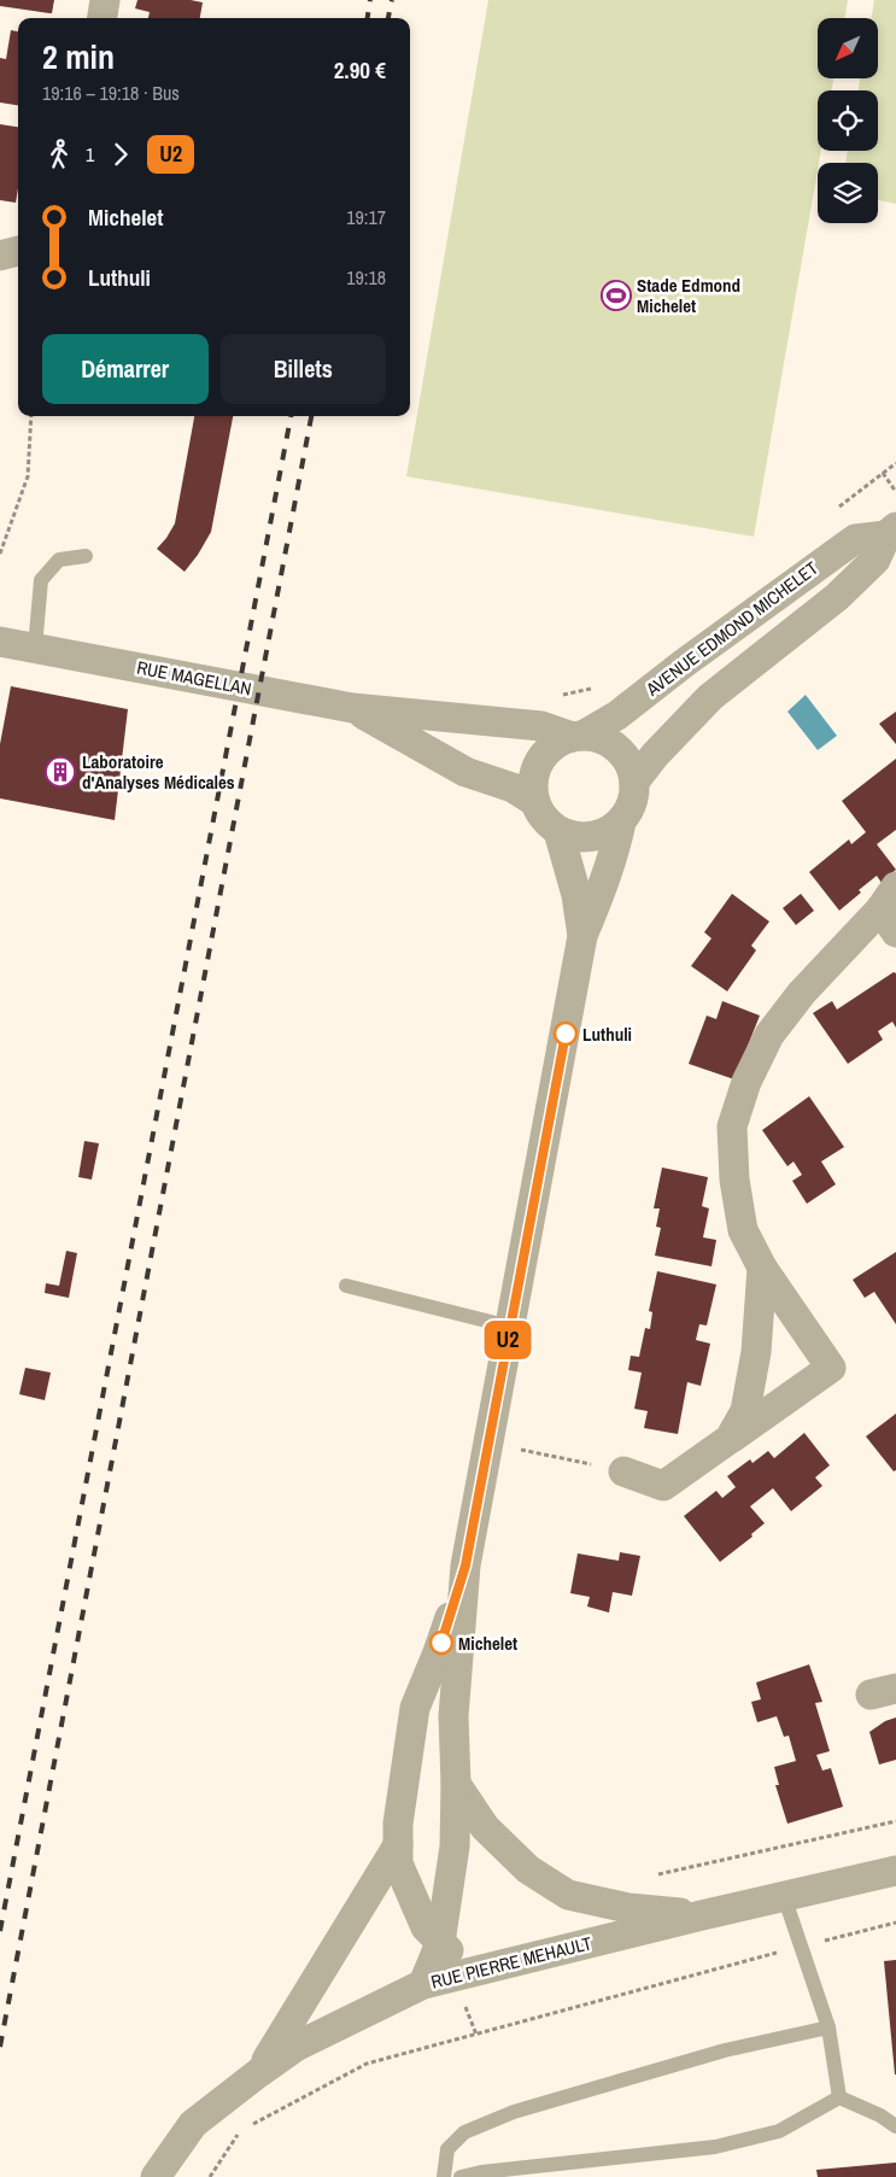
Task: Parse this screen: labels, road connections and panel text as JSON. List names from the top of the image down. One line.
{"streets":{"street":["AVENUE EDMOND MICHELET","RUE MAGELLAN","RUE PIERRE MEHAULT"]},"crossings":[["AVENUE EDMOND MICHELET","RUE MAGELLAN"]],"places":{"sports":["Stade Edmond Michelet"],"building":["Laboratoire d'Analyses Médicales"],"other":["Luthuli","Michelet"]},"lines":["bus line U2"],"north":"bottom left","page":{"on_map":"U2","heading":["2 min","19:16 – 19:18 · Bus","2.90 €"],"legs":["1","U2"],"list":[{"name":"Michelet","value":"19:17"},{"name":"Luthuli","value":"19:18"}],"buttons":["Démarrer","Billets"]}}
